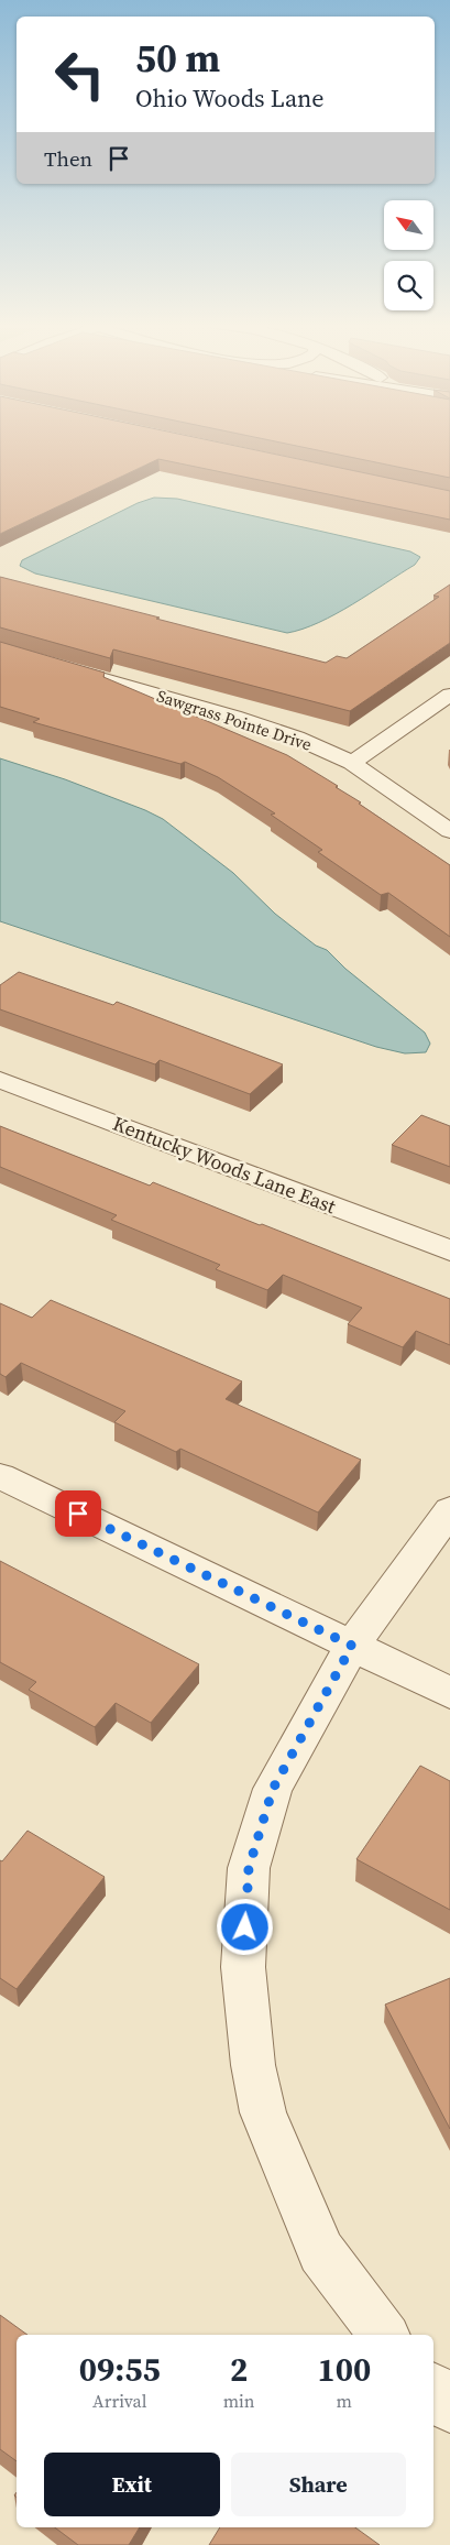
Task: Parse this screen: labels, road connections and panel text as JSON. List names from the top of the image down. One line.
{"streets":{"street":["Sawgrass Pointe Drive","Kentucky Woods Lane East"]},"north":"top left","page":{"turn":["50 m","Ohio Woods Lane"],"then":"Then","eta":["09:55","Arrival","2","min","100","m"],"buttons":["Exit","Share"]}}
